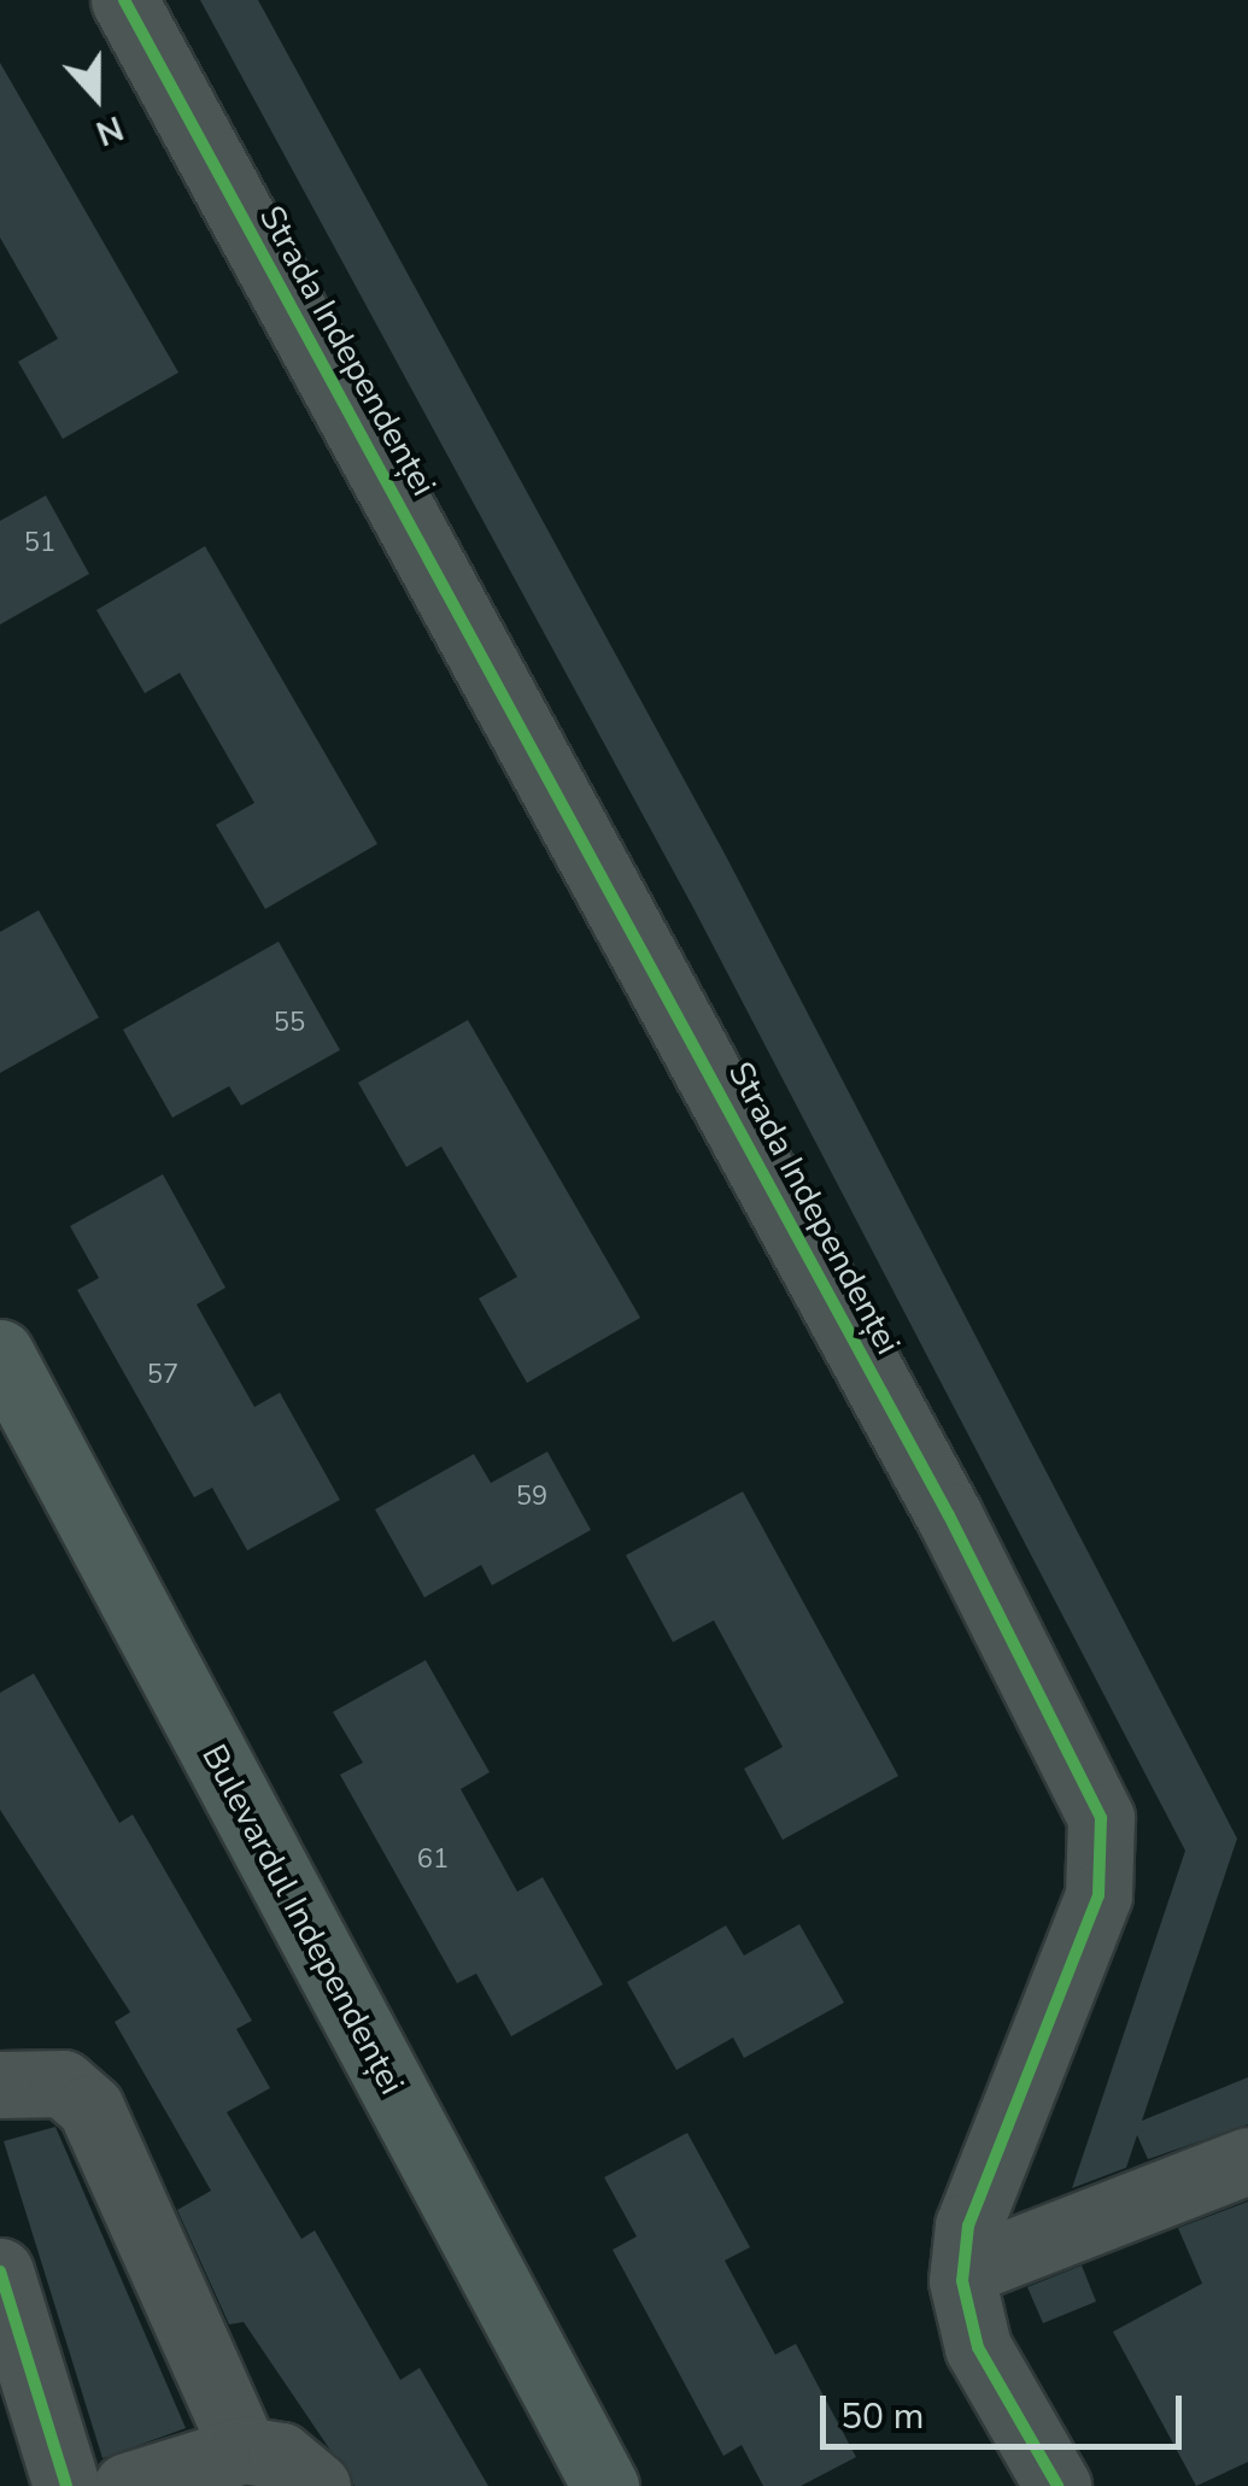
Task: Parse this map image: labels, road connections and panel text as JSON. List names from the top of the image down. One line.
{"streets":{"main road":["Bulevardul Independenței"],"street":["Strada Independenței"]},"house_numbers":["51","55","57","59","61"],"scale_bar":"50 m","north":"bottom"}
